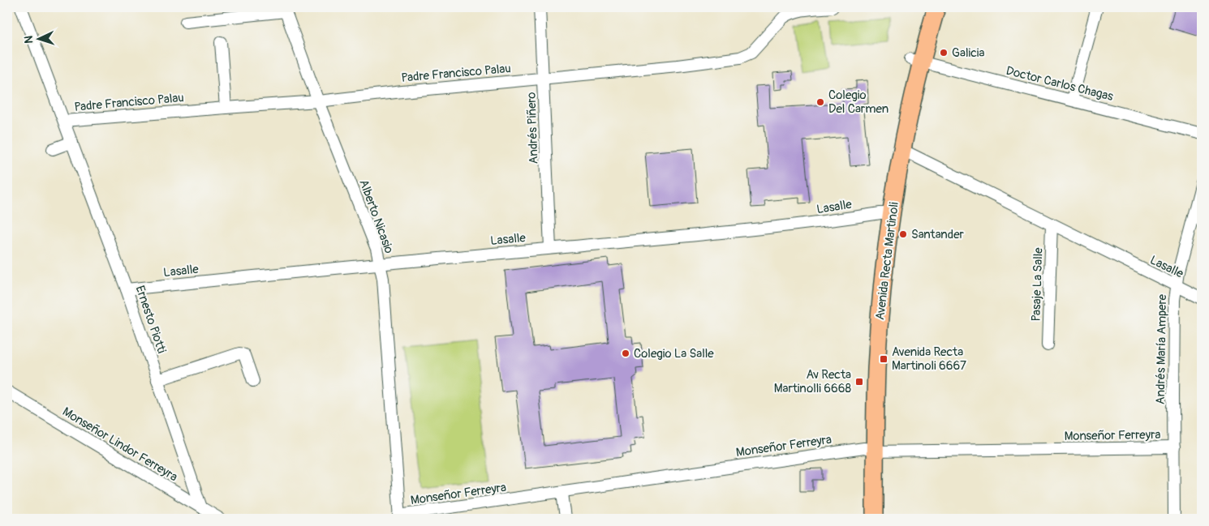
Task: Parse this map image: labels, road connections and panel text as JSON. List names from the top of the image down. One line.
{"streets":{"main road":["Avenida Recta Martinoli"],"street":["Padre Francisco Palau","Doctor Carlos Chagas","Andrés Piñero","Lasalle","Alberto Nicasio","Pasaje La Salle","Ernesto Piotti","Andrés María Ampere","Monseñor Ferreyra","Monseñor Lindor Ferreyra"]},"crossings":[["Padre Francisco Palau","Andrés Piñero"],["Padre Francisco Palau","Alberto Nicasio"],["Padre Francisco Palau","Ernesto Piotti"],["Doctor Carlos Chagas","Avenida Recta Martinoli"],["Andrés Piñero","Lasalle"],["Lasalle","Alberto Nicasio"],["Lasalle","Avenida Recta Martinoli"],["Lasalle","Pasaje La Salle"],["Lasalle","Ernesto Piotti"],["Lasalle","Andrés María Ampere"],["Alberto Nicasio","Monseñor Ferreyra"],["Avenida Recta Martinoli","Monseñor Ferreyra"],["Ernesto Piotti","Monseñor Lindor Ferreyra"],["Andrés María Ampere","Monseñor Ferreyra"]],"places":{"other":["Galicia","Colegio Del Carmen","Santander","Colegio La Salle"],"transit":["Avenida Recta Martinoli 6667","Av Recta Martinolli 6668"]},"north":"left"}
